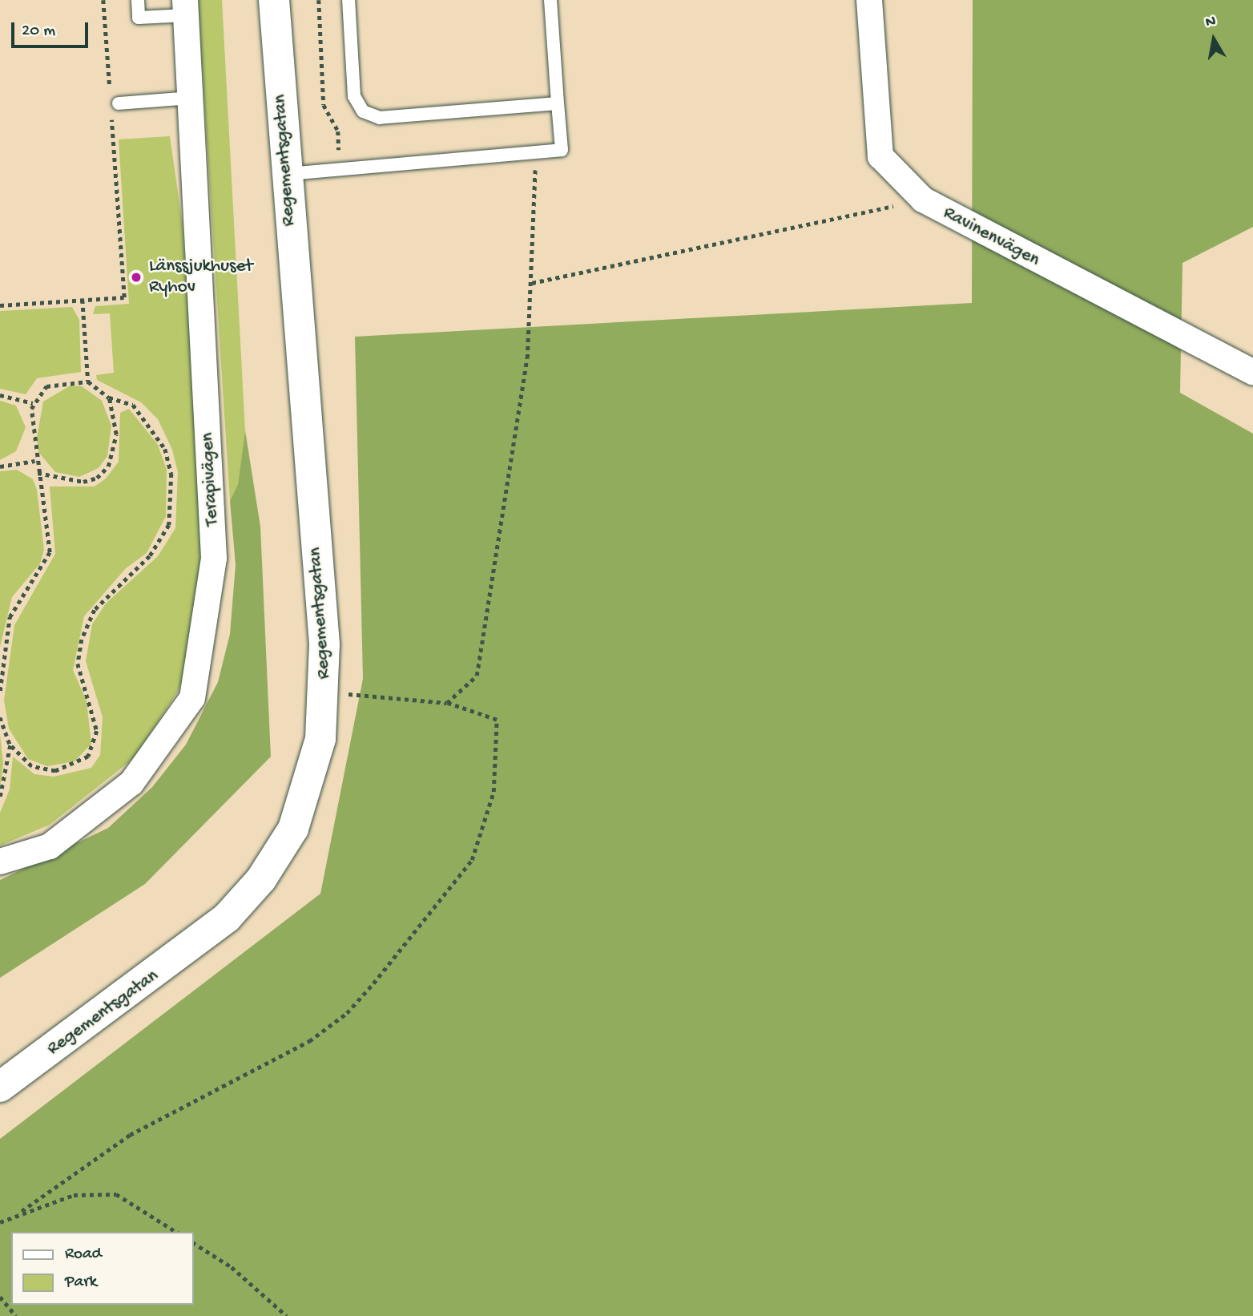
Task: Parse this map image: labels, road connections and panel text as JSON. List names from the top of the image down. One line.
{"streets":{"street":["Regementsgatan","Ravinenvägen","Terapivägen"]},"places":["Länssjukhuset Ryhov"],"legend":["Road","Park"],"scale_bar":"20 m","north":"top"}
